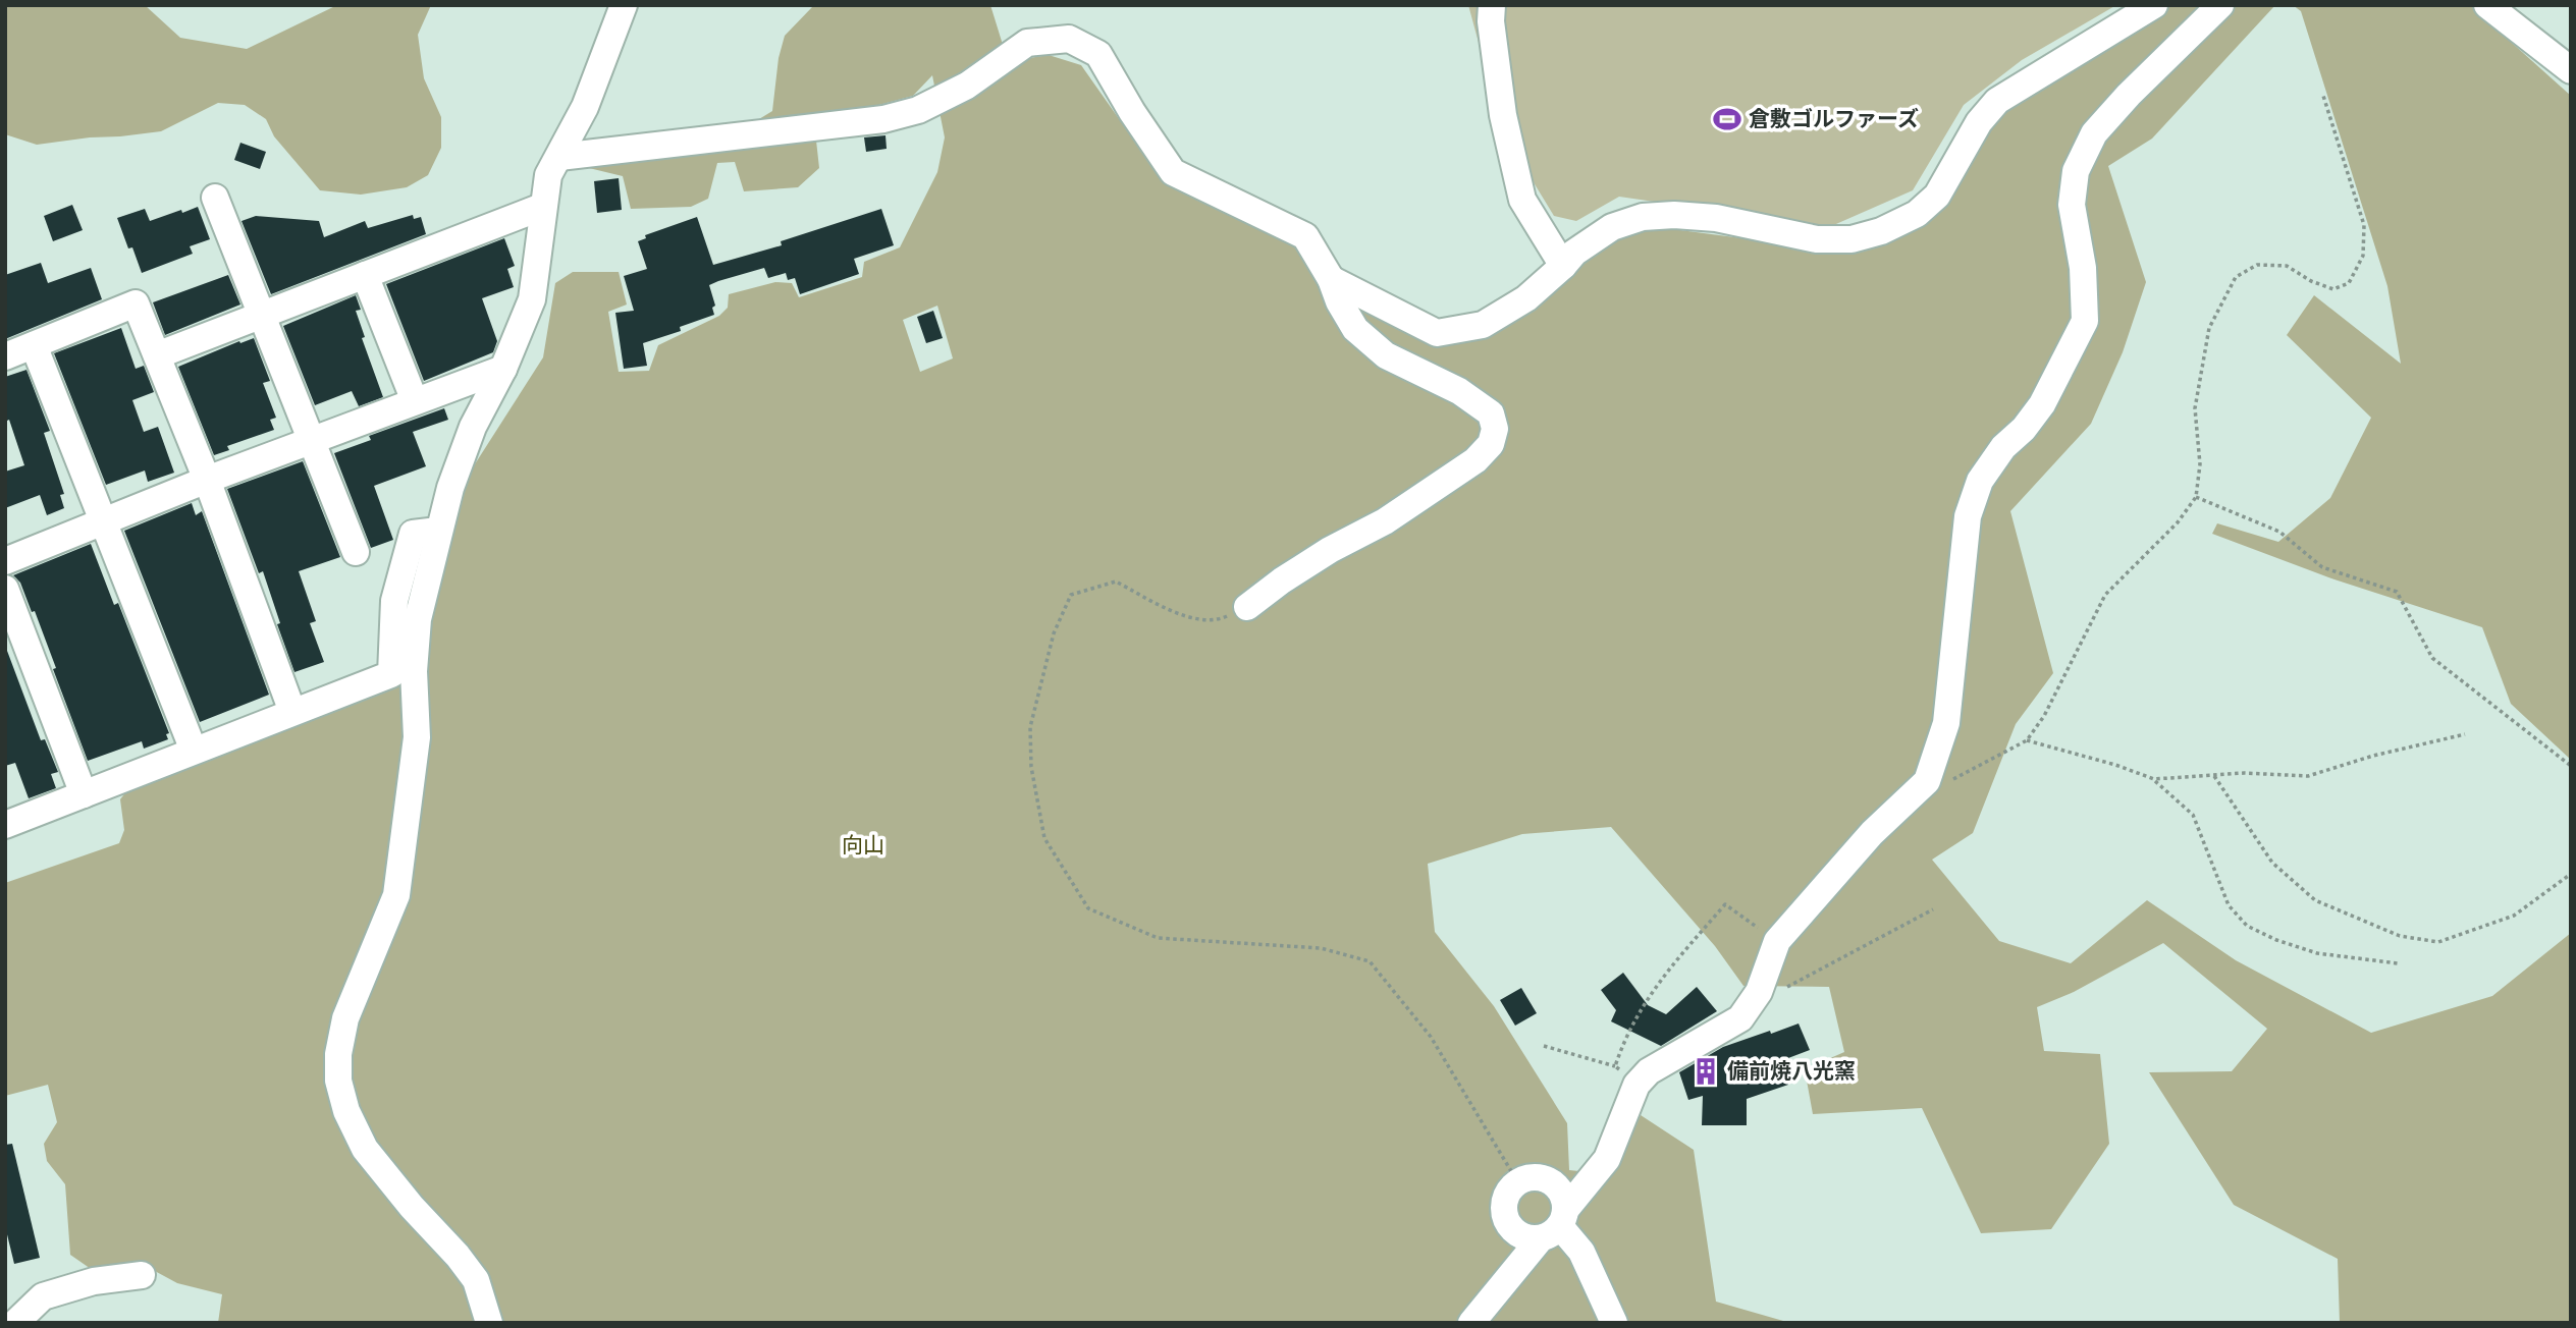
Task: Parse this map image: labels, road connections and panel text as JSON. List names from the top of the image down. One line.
{"parks":["向山"],"places":{"sports":["倉敷ゴルファーズ"],"building":["備前焼八光窯"]}}
